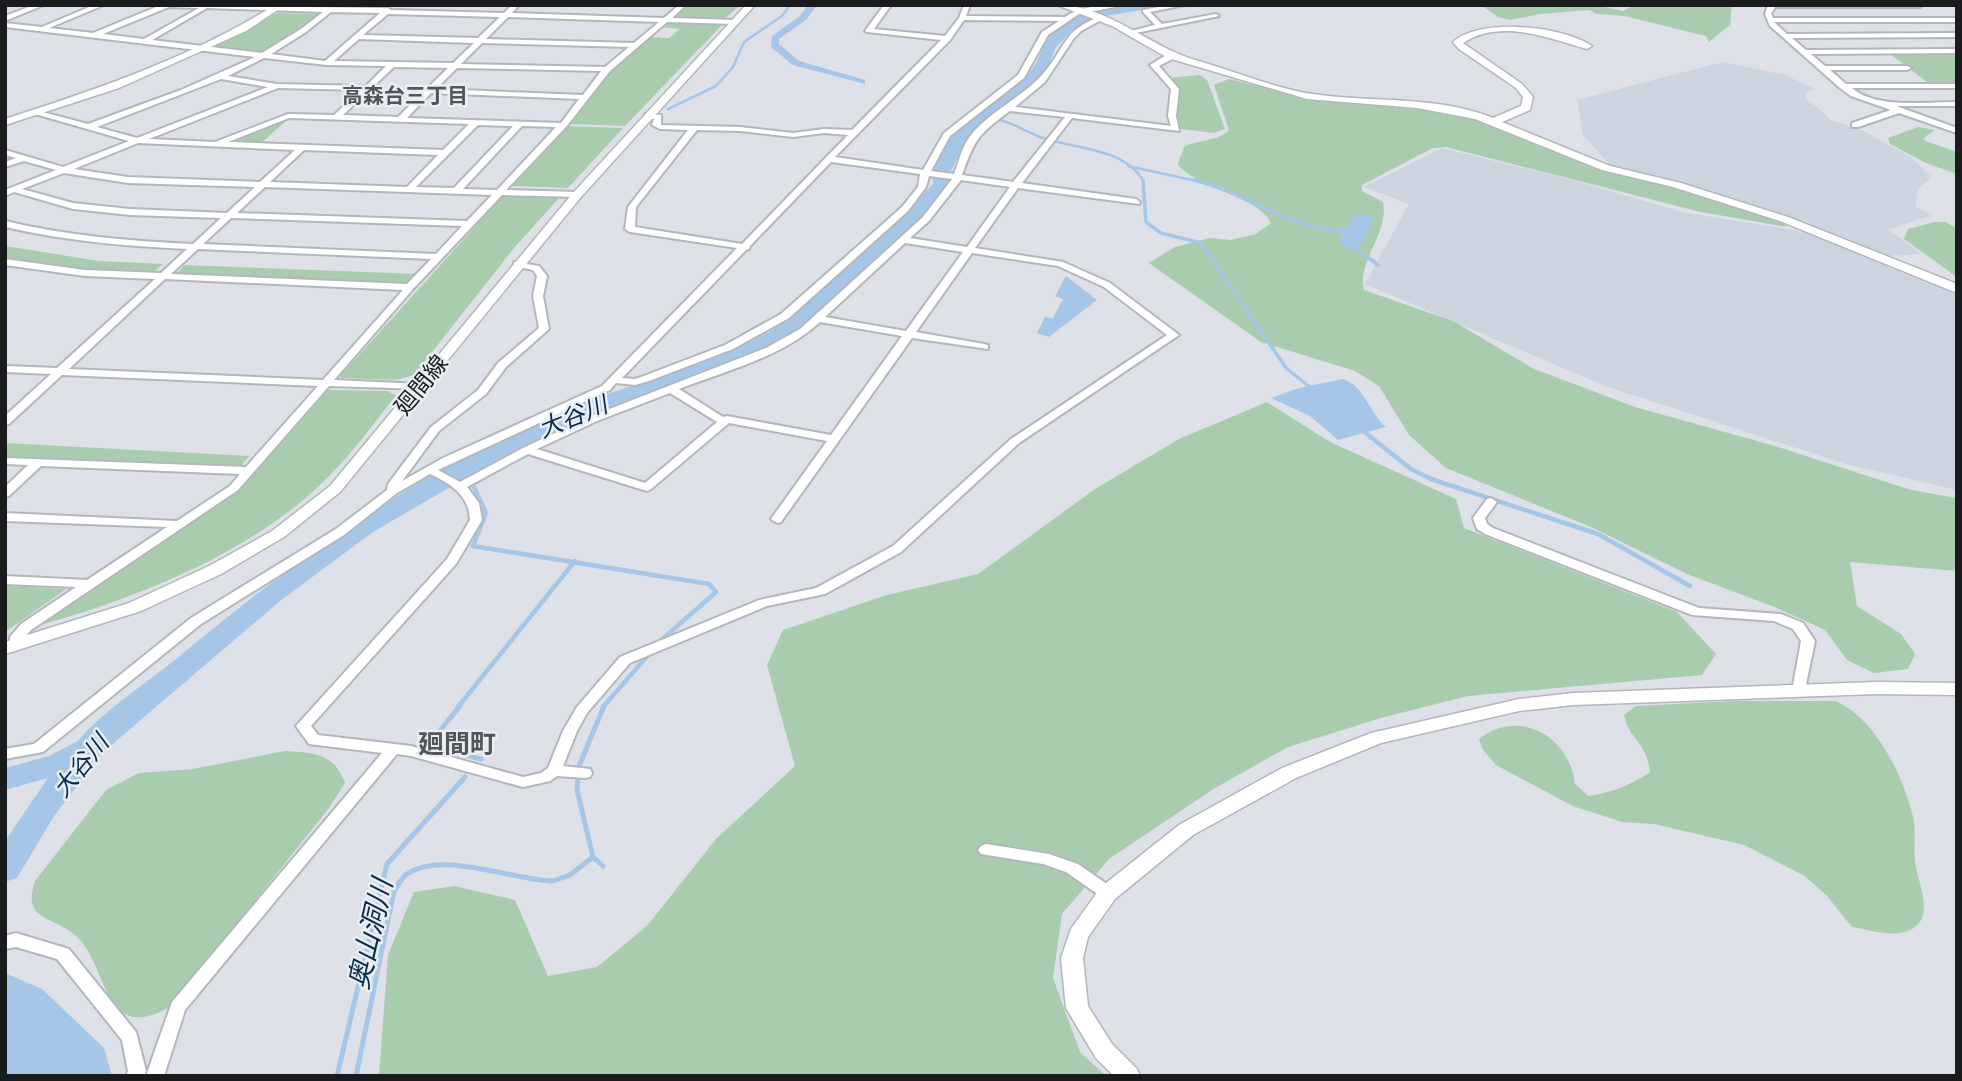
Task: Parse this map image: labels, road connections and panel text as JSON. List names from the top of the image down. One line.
{"streets":{"street":["廻間線"]},"districts":["高森台三丁目","廻間町"],"water":["大谷川","奥山洞川"]}
